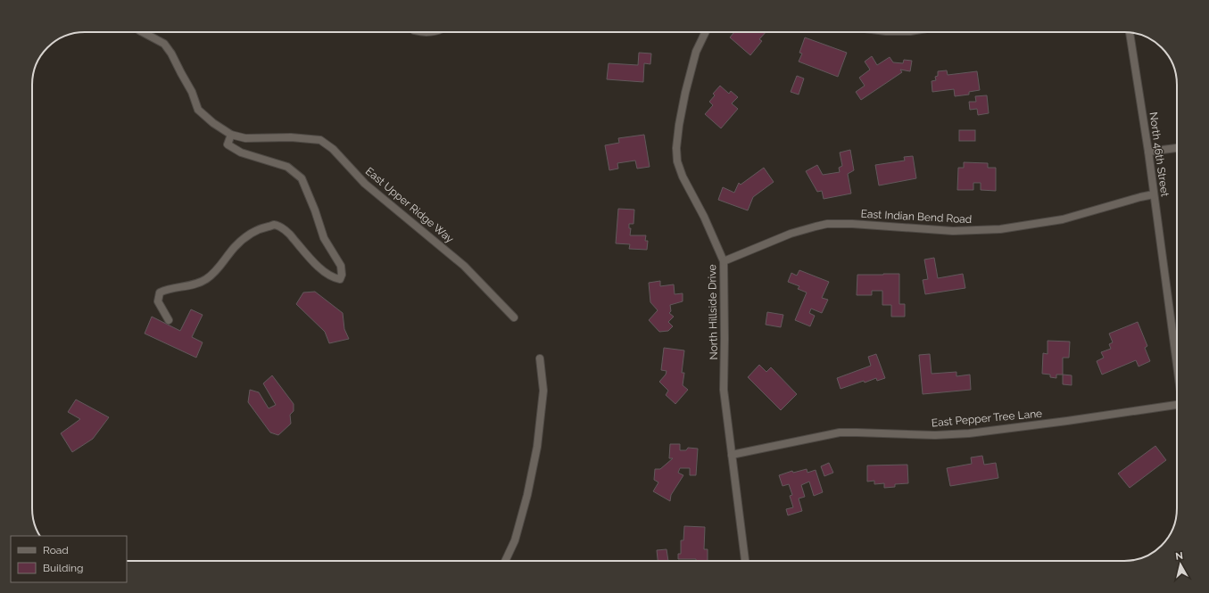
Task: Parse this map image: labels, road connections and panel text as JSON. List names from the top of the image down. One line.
{"streets":{"street":["North 46th Street","East Upper Ridge Way","East Indian Bend Road","North Hillside Drive","East Pepper Tree Lane"]},"crossings":[["North 46th Street","East Indian Bend Road"],["East Indian Bend Road","North Hillside Drive"],["North Hillside Drive","East Pepper Tree Lane"]],"legend":["Road","Building"],"north":"top"}
